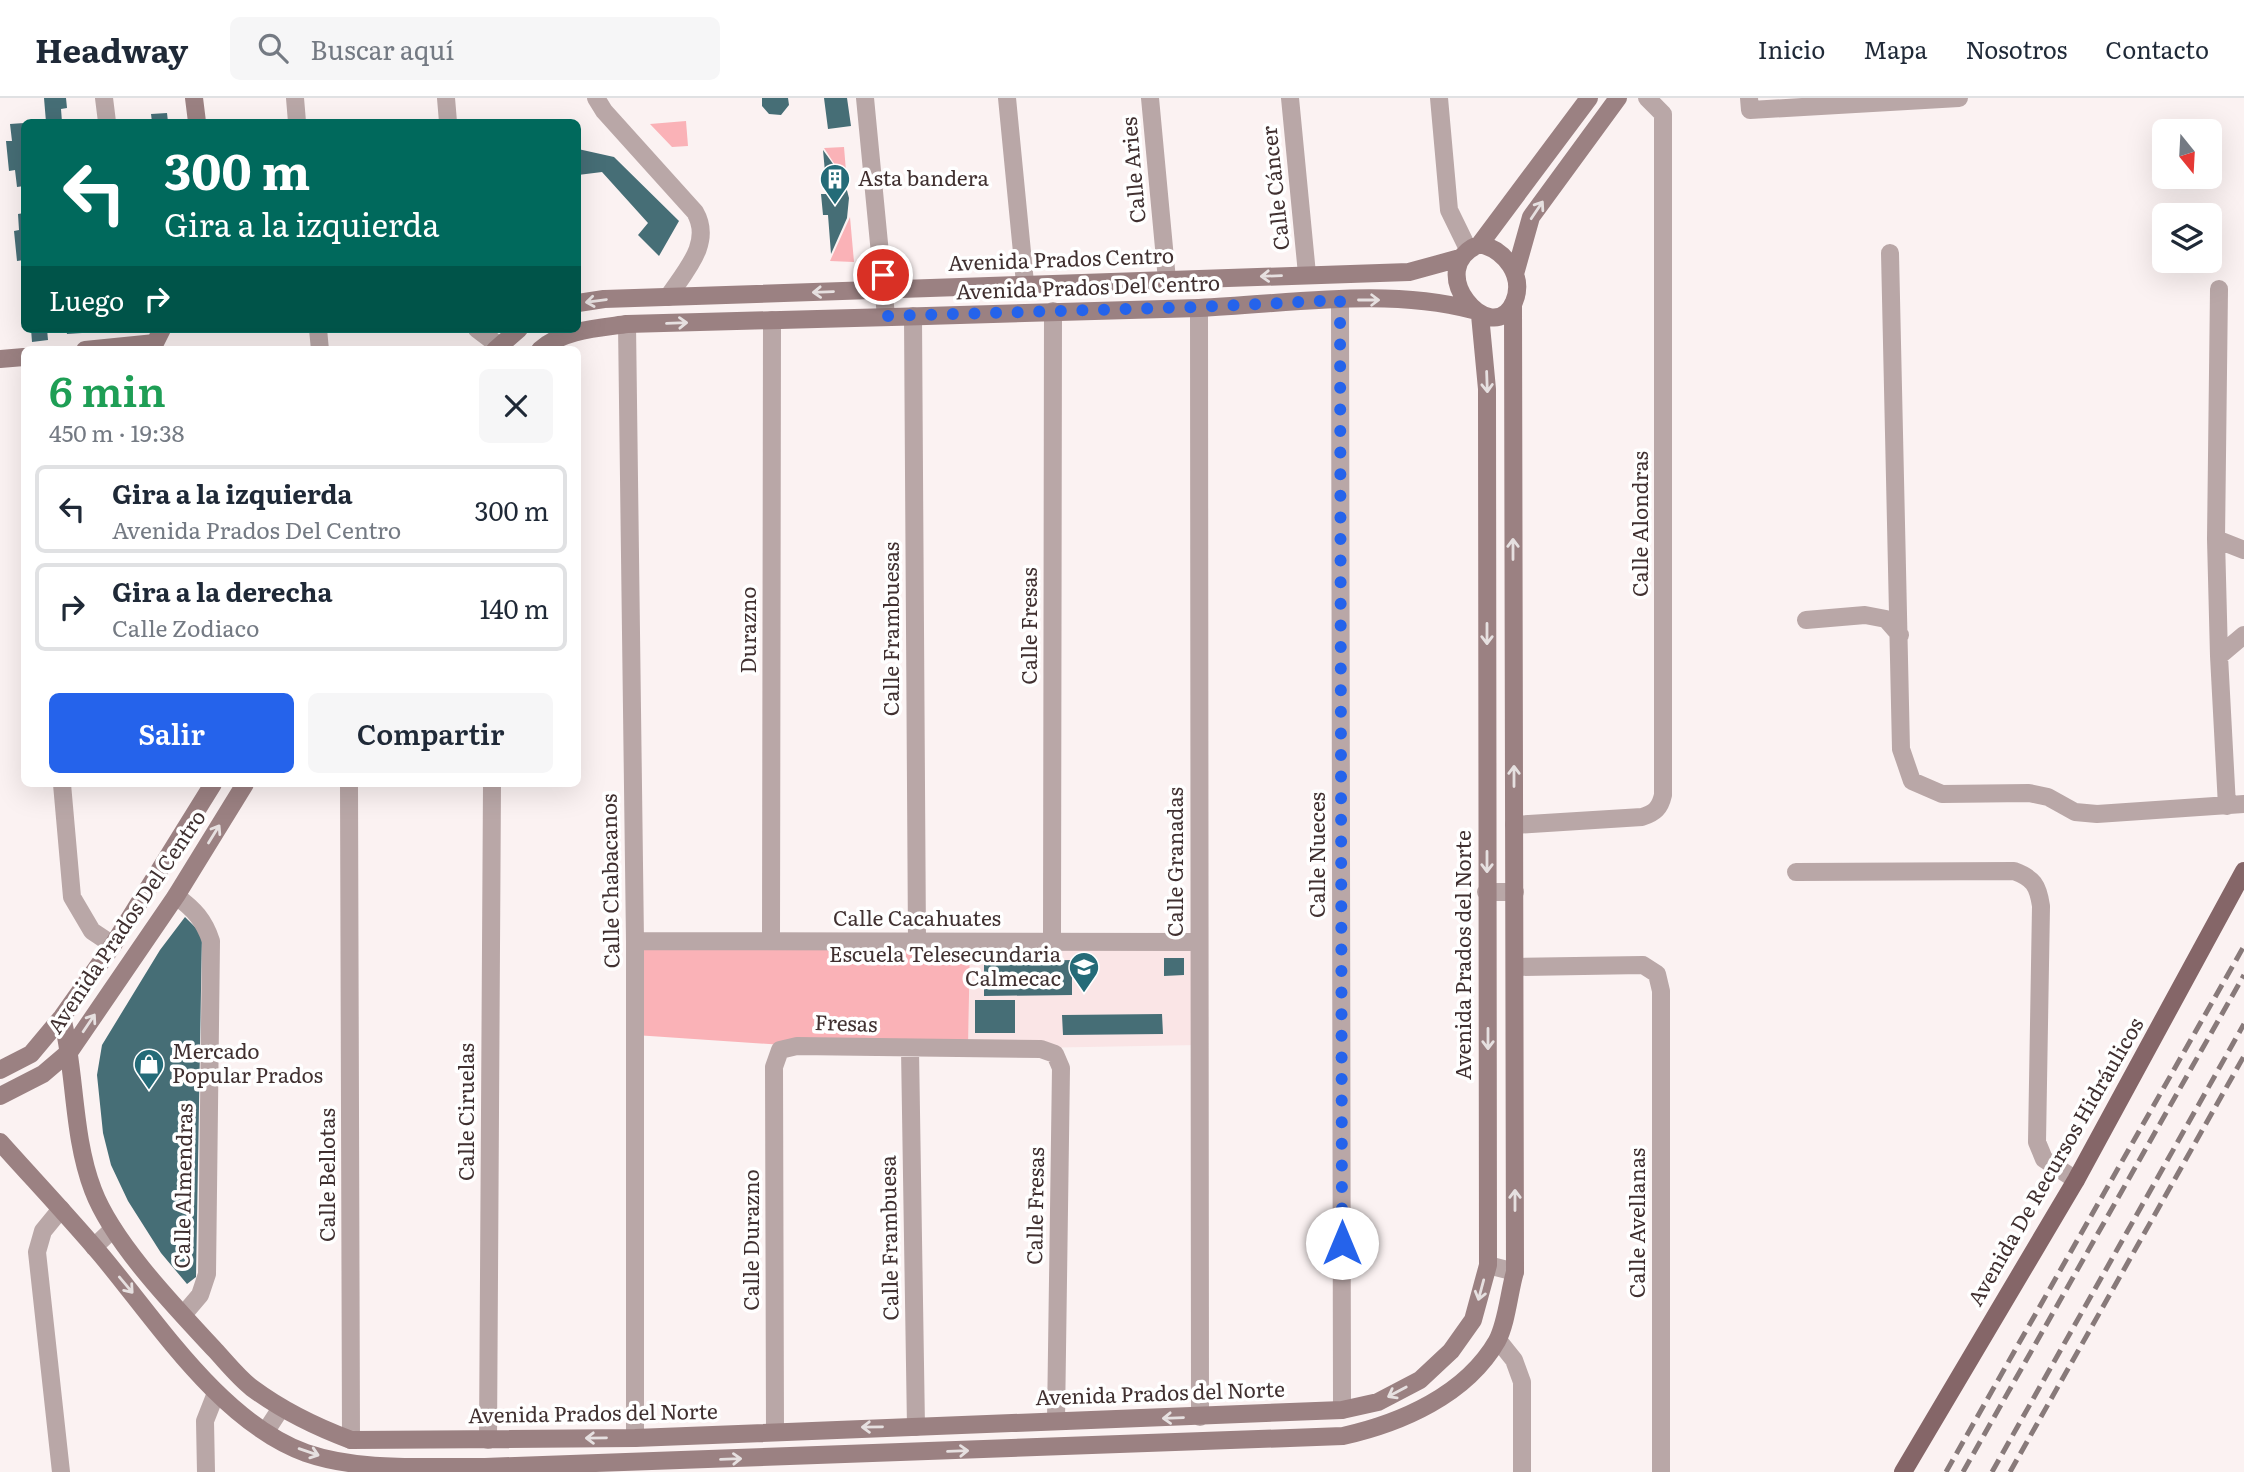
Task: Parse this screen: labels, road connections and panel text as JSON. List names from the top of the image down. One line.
{"streets":{"main road":["Avenida Prados Centro","Avenida Prados Del Centro","Avenida Prados del Norte","Avenida De Recursos Hidráulicos"],"street":["Calle Aries","Calle Cáncer","Calle Alondras","Calle Fresas","Calle Frambuesas","Durazno","Calle Nueces","Calle Granadas","Calle Chabacanos","Calle Cacahuates","Fresas","Calle Ciruelas","Calle Bellotas","Calle Almendras","Calle Avellanas","Calle Frambuesa","Calle Durazno"]},"crossings":[["Calle Aries","Avenida Prados Centro"],["Calle Cáncer","Avenida Prados Centro"],["Avenida Prados Centro","Avenida Prados Del Centro"],["Avenida Prados Centro","Avenida Prados del Norte"],["Avenida Prados Del Centro","Calle Fresas"],["Avenida Prados Del Centro","Calle Frambuesas"],["Avenida Prados Del Centro","Durazno"],["Avenida Prados Del Centro","Calle Nueces"],["Avenida Prados Del Centro","Calle Granadas"],["Avenida Prados Del Centro","Calle Chabacanos"],["Avenida Prados Del Centro","Avenida Prados del Norte"],["Avenida Prados Del Centro","Calle Almendras"],["Calle Fresas","Calle Cacahuates"],["Calle Fresas","Avenida Prados del Norte"],["Calle Fresas","Fresas"],["Calle Fresas","Calle Frambuesa"],["Calle Frambuesas","Calle Cacahuates"],["Durazno","Calle Cacahuates"],["Calle Nueces","Avenida Prados del Norte"],["Calle Granadas","Calle Cacahuates"],["Calle Granadas","Avenida Prados del Norte"],["Calle Chabacanos","Calle Cacahuates"],["Calle Chabacanos","Avenida Prados del Norte"],["Avenida Prados del Norte","Calle Ciruelas"],["Avenida Prados del Norte","Calle Bellotas"],["Avenida Prados del Norte","Calle Almendras"],["Avenida Prados del Norte","Calle Frambuesa"],["Avenida Prados del Norte","Calle Durazno"],["Fresas","Calle Frambuesa"],["Fresas","Calle Durazno"]],"one_way":["Avenida Prados Centro","Avenida Prados Del Centro"],"places":{"building":["Asta bandera"],"school or university":["Escuela Telesecundaria Calmecac"],"shop":["Mercado Popular Prados"]},"north":"bottom","page":{"header":"Headway","search":"Buscar aquí","nav":["Inicio","Mapa","Nosotros","Contacto"],"turn":["300 m","Gira a la izquierda"],"then":"Luego","heading":["6 min","450 m · 19:38"],"list":[{"name":"Gira a la izquierda","note":"Avenida Prados Del Centro","value":"300 m"},{"name":"Gira a la derecha","note":"Calle Zodiaco","value":"140 m"}],"buttons":["Salir","Compartir"]}}
